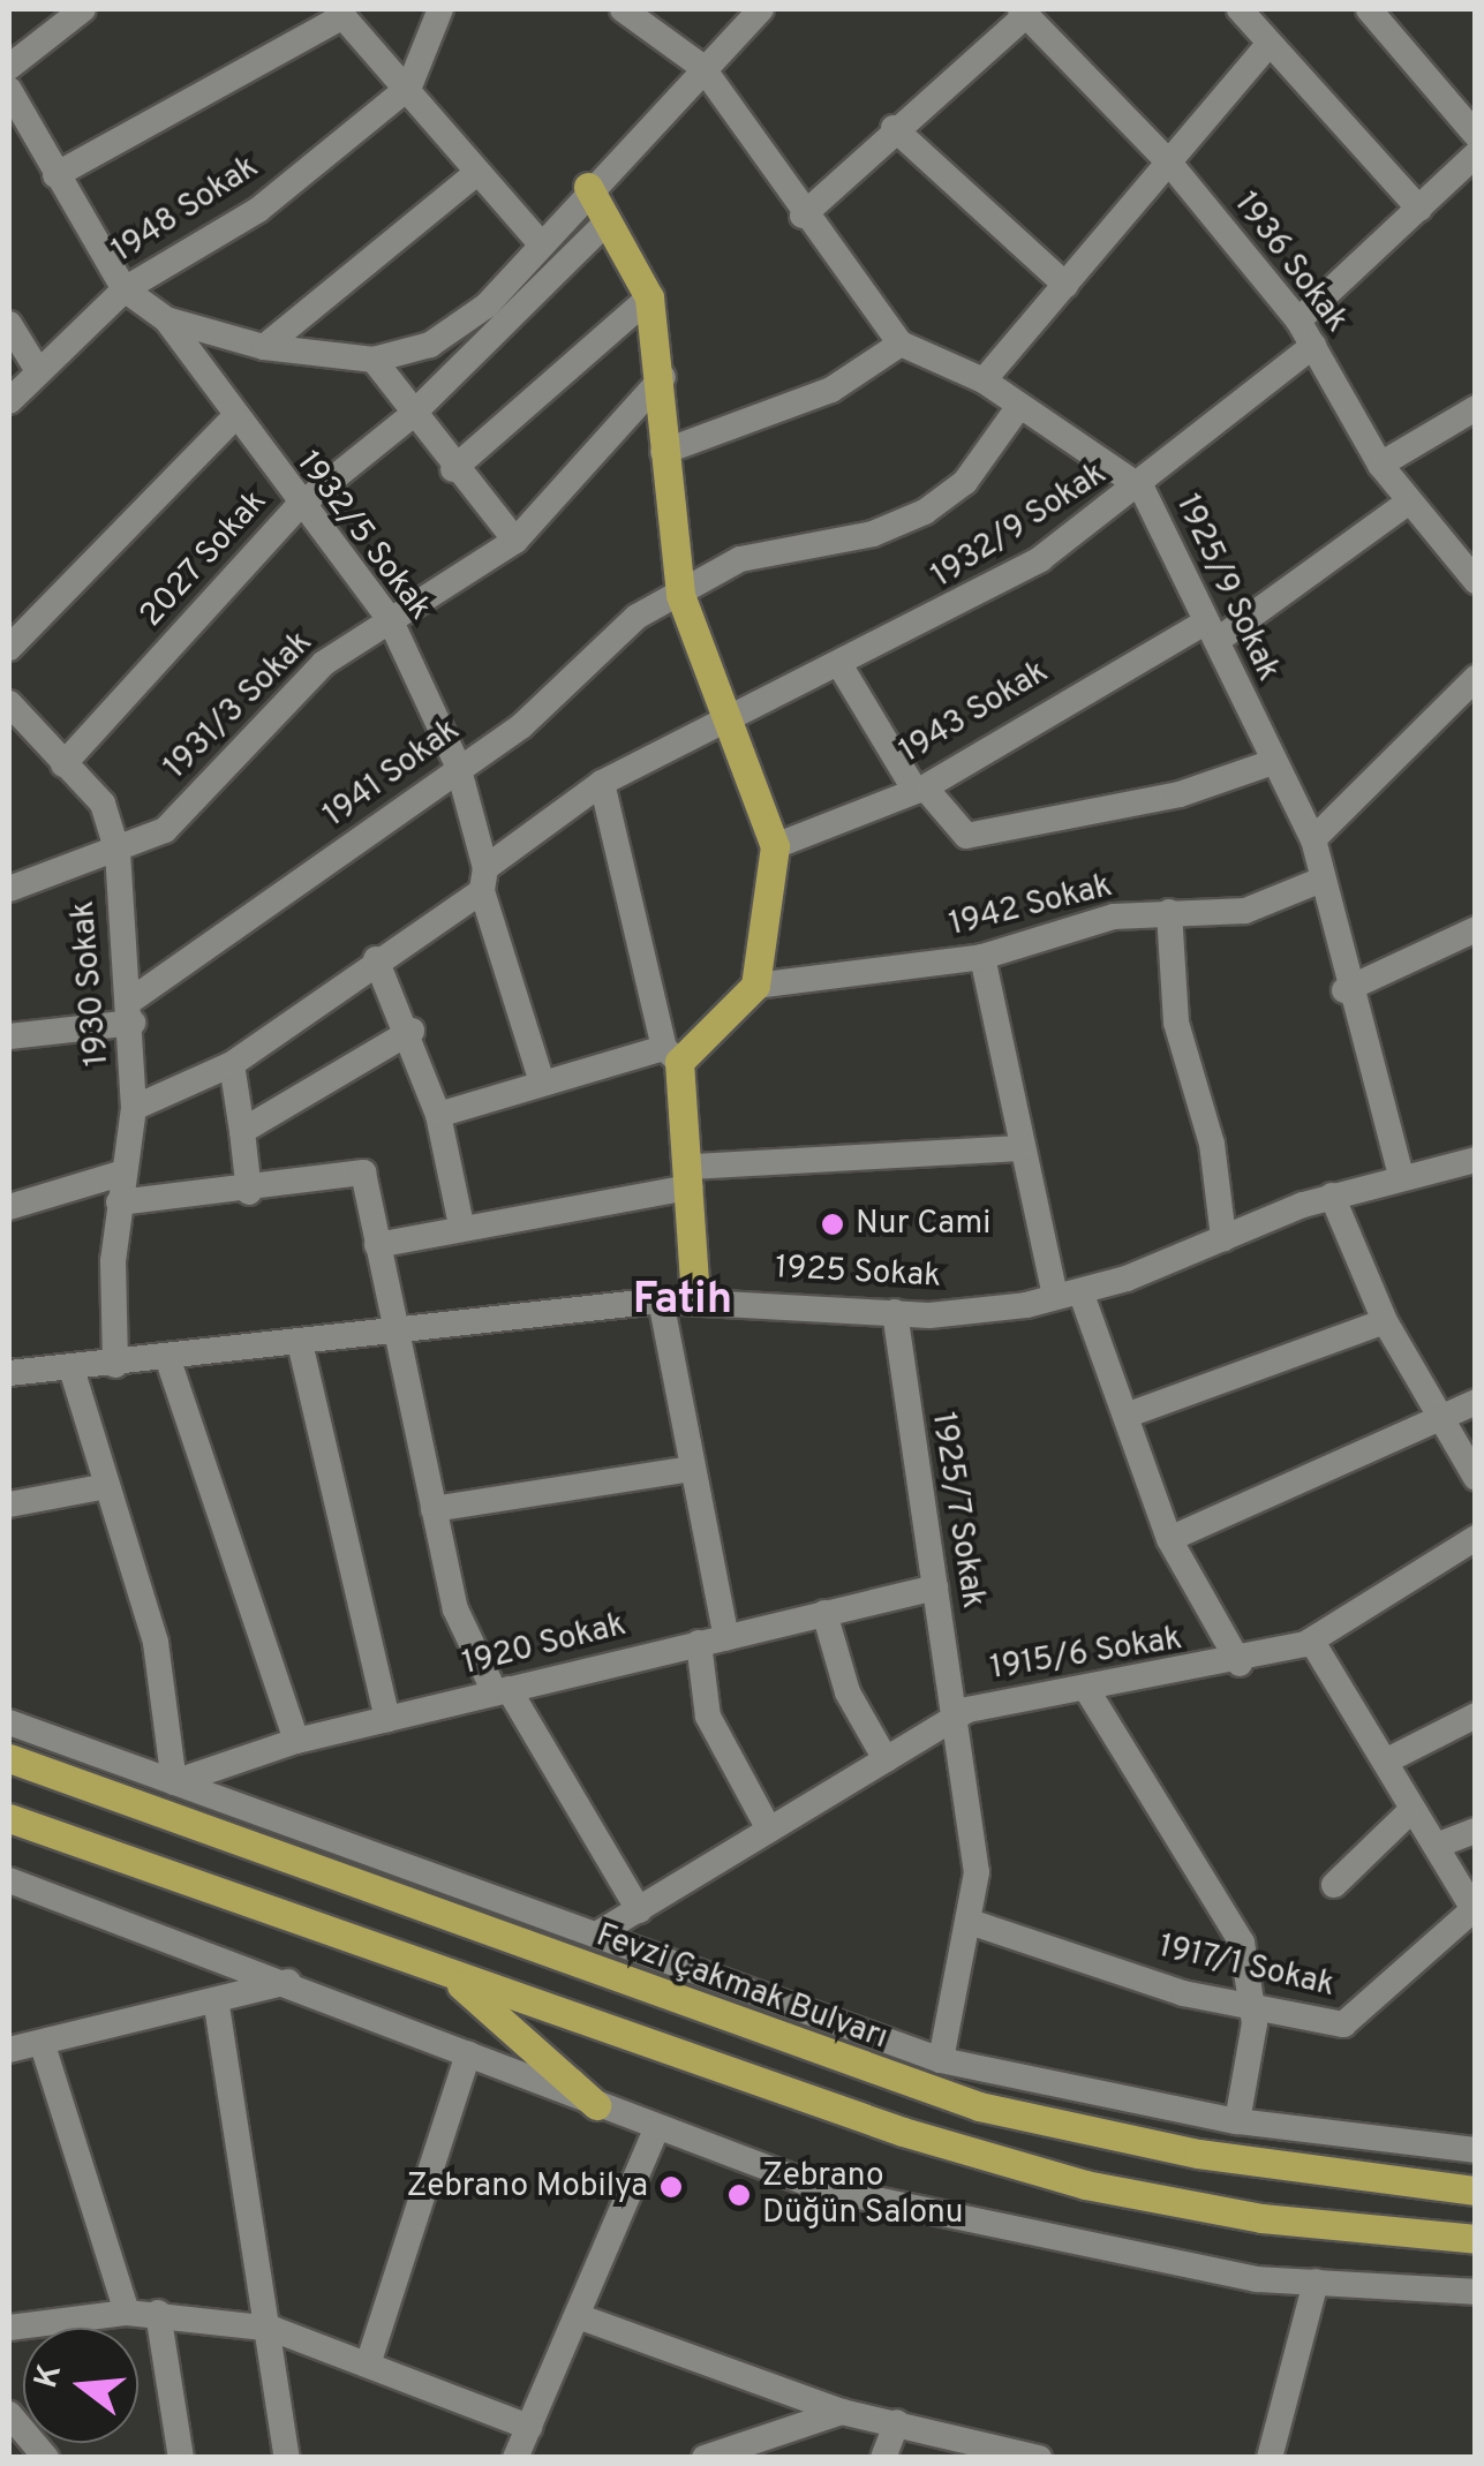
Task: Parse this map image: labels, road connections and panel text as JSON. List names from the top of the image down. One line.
{"streets":{"main road":["Fevzi Çakmak Bulvarı"],"street":["1948 Sokak","1936 Sokak","1932/9 Sokak","1932/5 Sokak","2027 Sokak","1925/9 Sokak","1931/3 Sokak","1943 Sokak","1941 Sokak","1942 Sokak","1930 Sokak","1925 Sokak","1925/7 Sokak","1920 Sokak","1915/6 Sokak","1917/1 Sokak"]},"crossings":[["1948 Sokak","1932/5 Sokak"],["1936 Sokak","1932/9 Sokak"],["1936 Sokak","1943 Sokak"],["1932/9 Sokak","1932/5 Sokak"],["1932/9 Sokak","1925/9 Sokak"],["1932/9 Sokak","1930 Sokak"],["1932/5 Sokak","2027 Sokak"],["1932/5 Sokak","1931/3 Sokak"],["1932/5 Sokak","1941 Sokak"],["2027 Sokak","1930 Sokak"],["1925/9 Sokak","1943 Sokak"],["1925/9 Sokak","1941 Sokak"],["1925/9 Sokak","1942 Sokak"],["1925/9 Sokak","1925 Sokak"],["1931/3 Sokak","1930 Sokak"],["1941 Sokak","1930 Sokak"],["1930 Sokak","1925 Sokak"],["1925 Sokak","1925/7 Sokak"],["1925/7 Sokak","1920 Sokak"],["1925/7 Sokak","1915/6 Sokak"],["1925/7 Sokak","1917/1 Sokak"]],"districts":["Fatih"],"places":["Nur Cami","Zebrano Mobilya","Zebrano Düğün Salonu"],"north":"left"}
